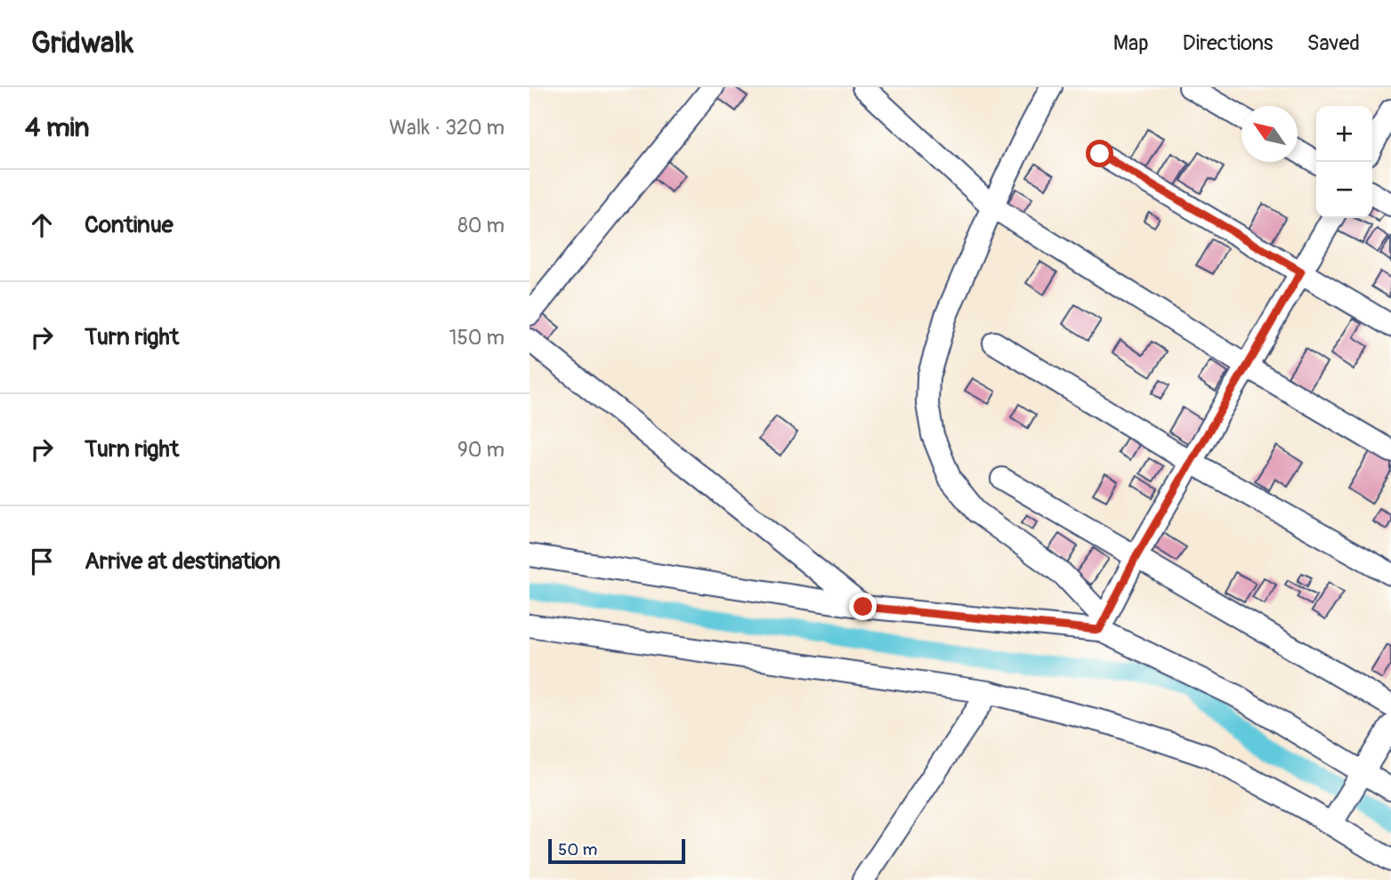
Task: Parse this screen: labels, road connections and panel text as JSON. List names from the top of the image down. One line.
{"scale_bar":"50 m","north":"top left","page":{"header":"Gridwalk","nav":["Map","Directions","Saved"],"heading":["4 min","Walk · 320 m"],"map_buttons":["+","−"],"list":[["Continue","80 m"],["Turn right","150 m"],["Turn right","90 m"],"Arrive at destination"],"scale":"50 m"}}
